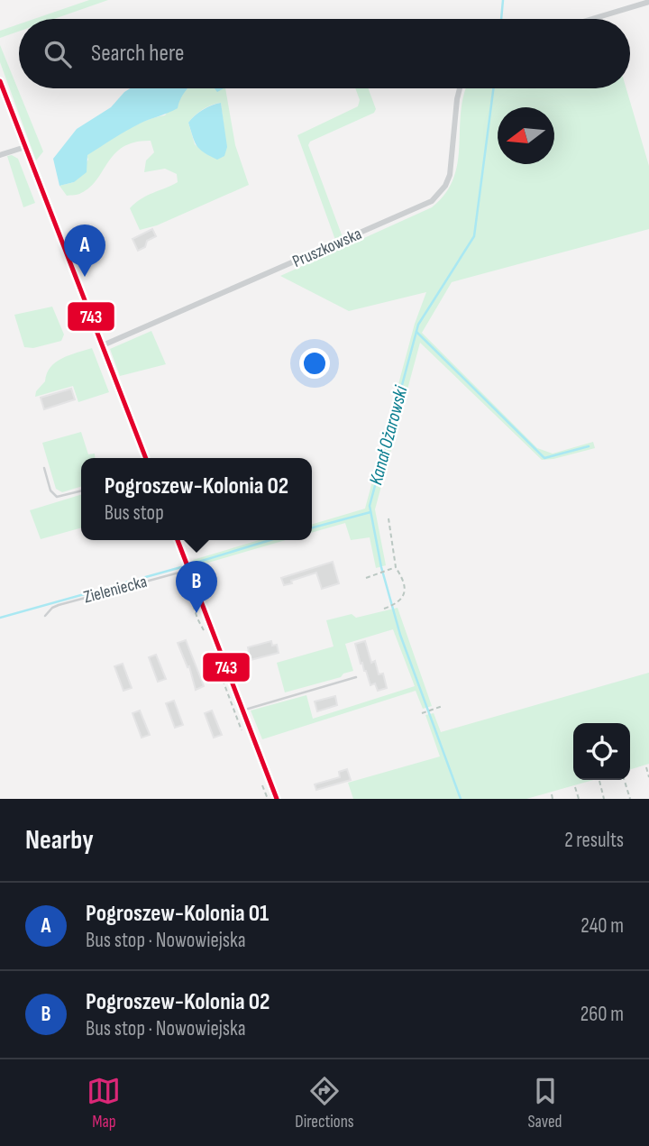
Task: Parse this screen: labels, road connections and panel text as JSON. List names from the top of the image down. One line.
{"streets":{"street":["Pruszkowska"],"lane":["Zieleniecka"]},"water":["Kanał Ożarowski"],"lines":["transit line 743"],"north":"left","page":{"search":"Search here","pins":["A","B"],"popup":["Pogroszew-Kolonia 02","Bus stop"],"heading":["Nearby","2 results"],"list":[{"mark":"A","name":"Pogroszew-Kolonia 01","note":"Bus stop · Nowowiejska","value":"240 m"},{"mark":"B","name":"Pogroszew-Kolonia 02","note":"Bus stop · Nowowiejska","value":"260 m"}],"nav":["Map","Directions","Saved"]}}
